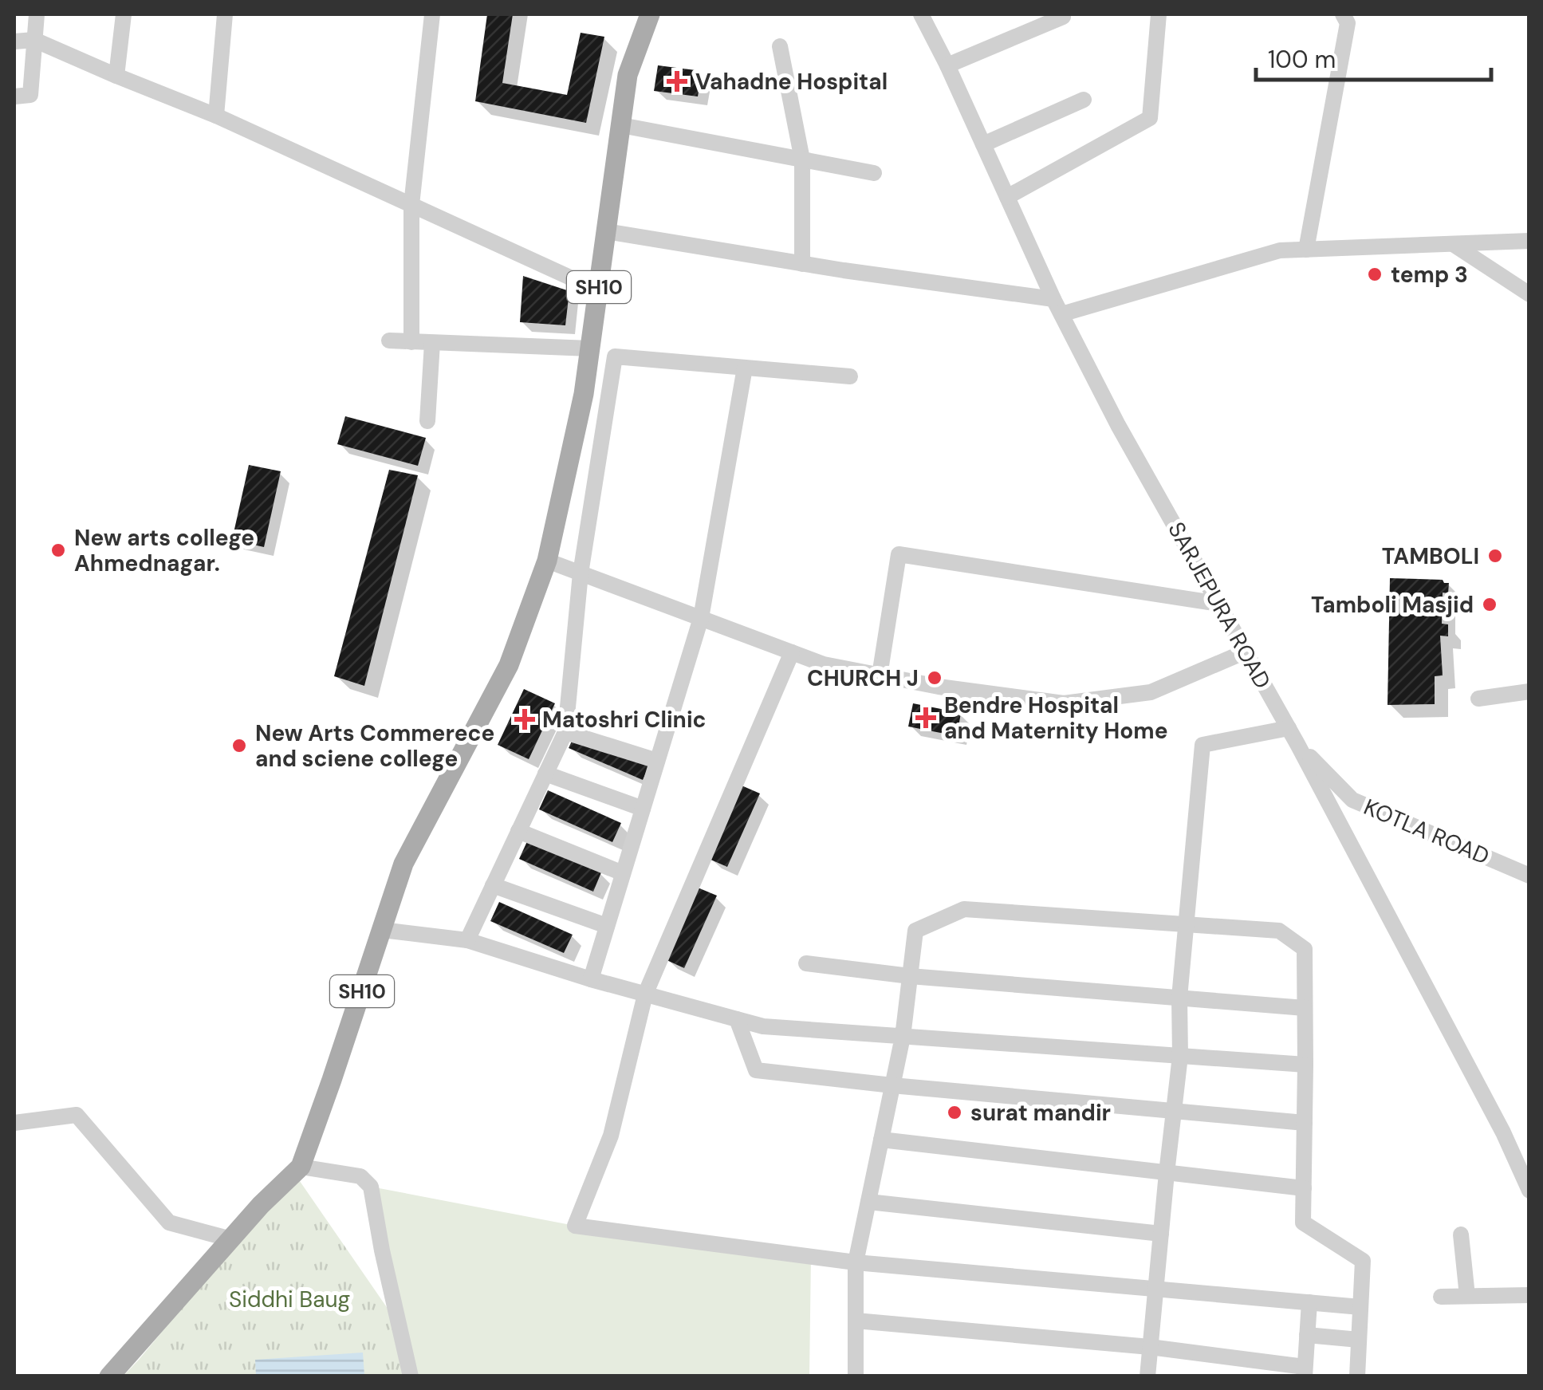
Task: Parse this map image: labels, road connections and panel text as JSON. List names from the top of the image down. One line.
{"streets":{"main road":["SH10"],"street":["SARJEPURA ROAD","KOTLA ROAD"]},"crossings":[["SARJEPURA ROAD","KOTLA ROAD"]],"parks":["Siddhi Baug"],"places":{"health":["Vahadne Hospital","Bendre Hospital and Maternity Home","Matoshri Clinic"],"other":["temp 3","New arts college Ahmednagar.","TAMBOLI","Tamboli Masjid","CHURCH J","New Arts Commerece and sciene college","surat mandir"]},"scale_bar":"100 m"}
